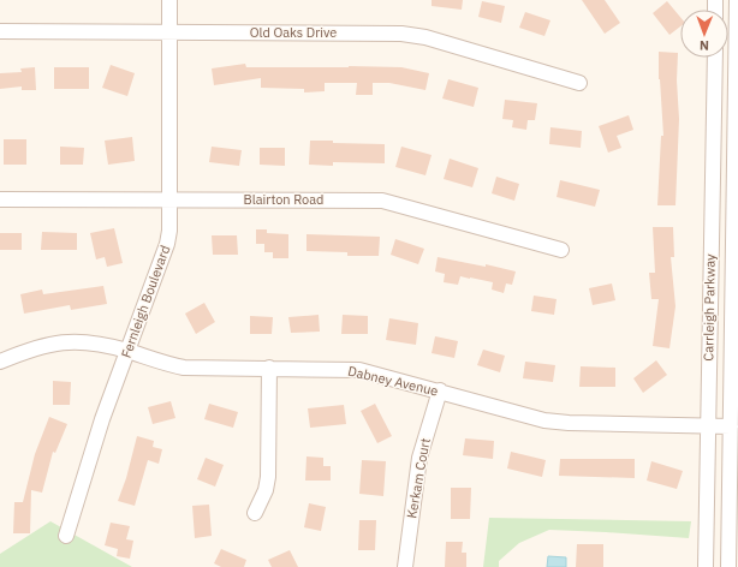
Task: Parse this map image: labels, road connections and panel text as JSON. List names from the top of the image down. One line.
{"streets":{"street":["Old Oaks Drive","Blairton Road","Fernleigh Boulevard","Carrleigh Parkway","Dabney Avenue","Kerkam Court"]},"crossings":[["Old Oaks Drive","Fernleigh Boulevard"],["Blairton Road","Fernleigh Boulevard"],["Fernleigh Boulevard","Dabney Avenue"],["Carrleigh Parkway","Dabney Avenue"],["Dabney Avenue","Kerkam Court"]],"north":"bottom"}
